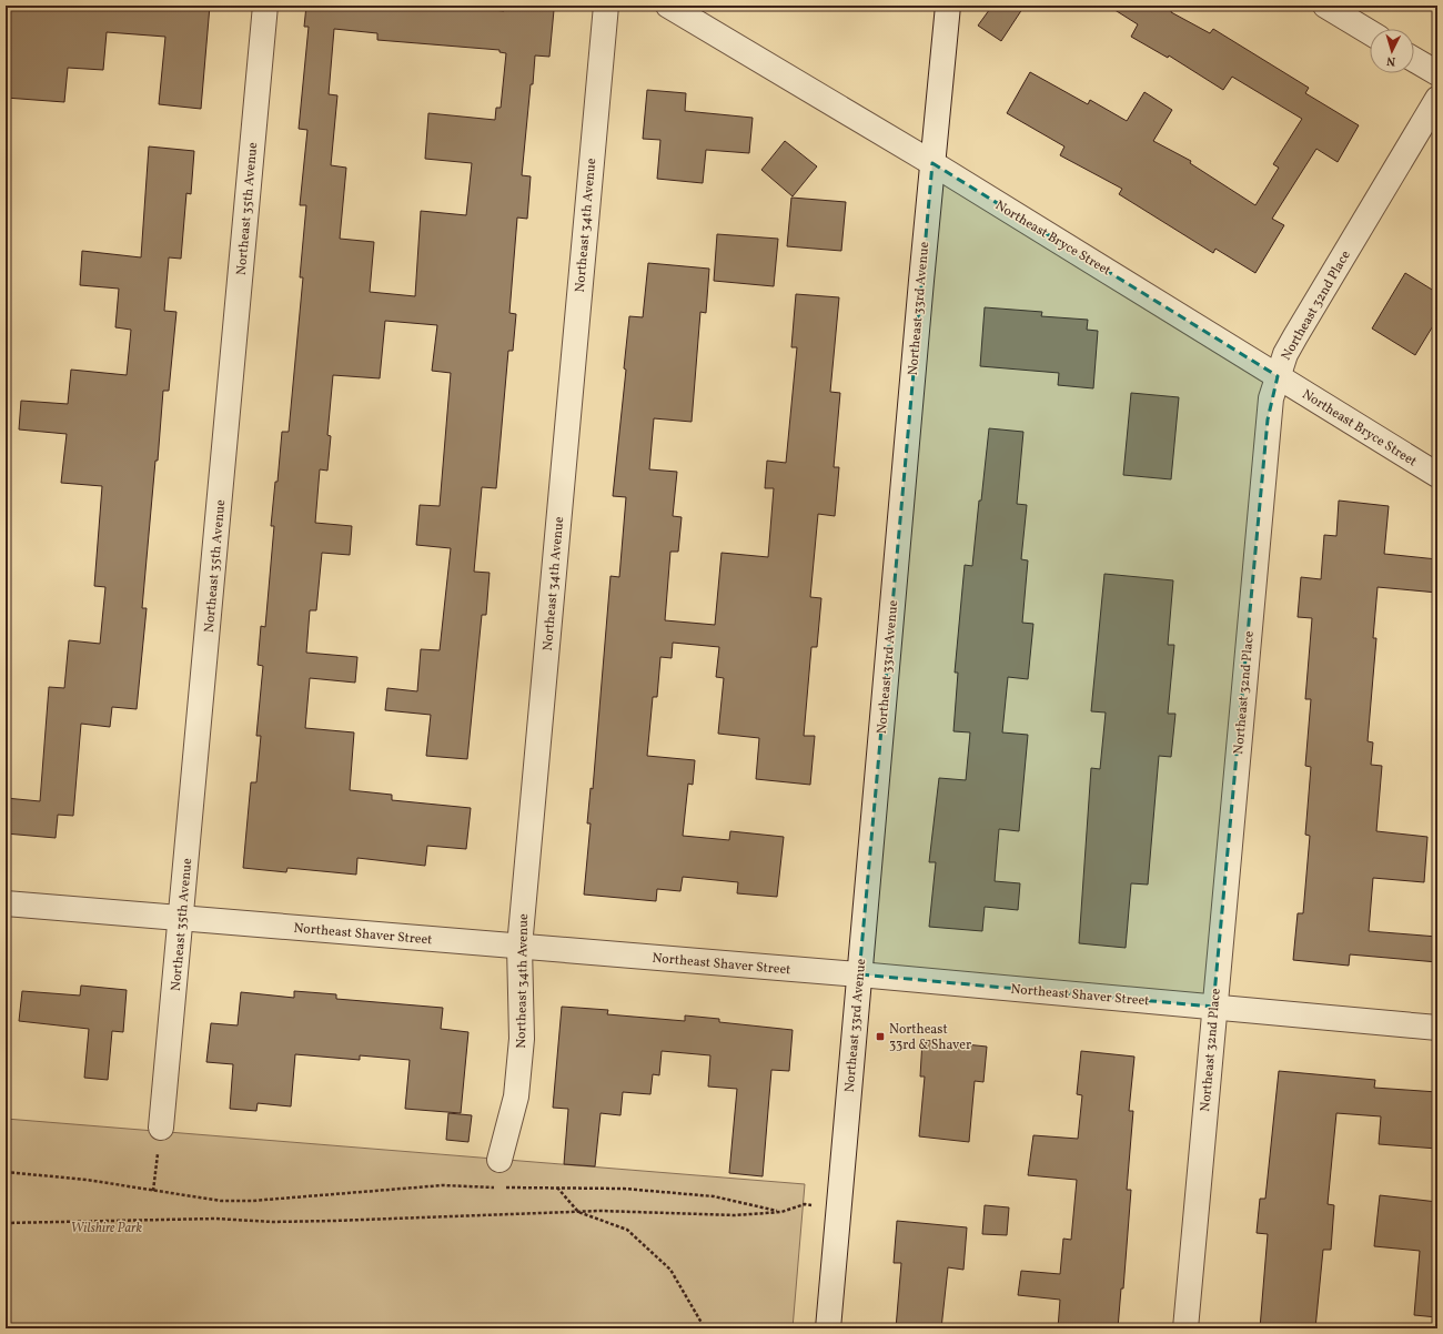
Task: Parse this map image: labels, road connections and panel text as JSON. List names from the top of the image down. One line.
{"streets":{"street":["Northeast 35th Avenue","Northeast 34th Avenue","Northeast Bryce Street","Northeast 32nd Place","Northeast 33rd Avenue","Northeast Shaver Street"]},"crossings":[["Northeast 35th Avenue","Northeast Shaver Street"],["Northeast 34th Avenue","Northeast Shaver Street"],["Northeast Bryce Street","Northeast 32nd Place"],["Northeast Bryce Street","Northeast 33rd Avenue"],["Northeast 32nd Place","Northeast Shaver Street"],["Northeast 33rd Avenue","Northeast Shaver Street"]],"parks":["Wilshire Park"],"places":{"transit":["Northeast 33rd & Shaver"]},"north":"bottom"}
